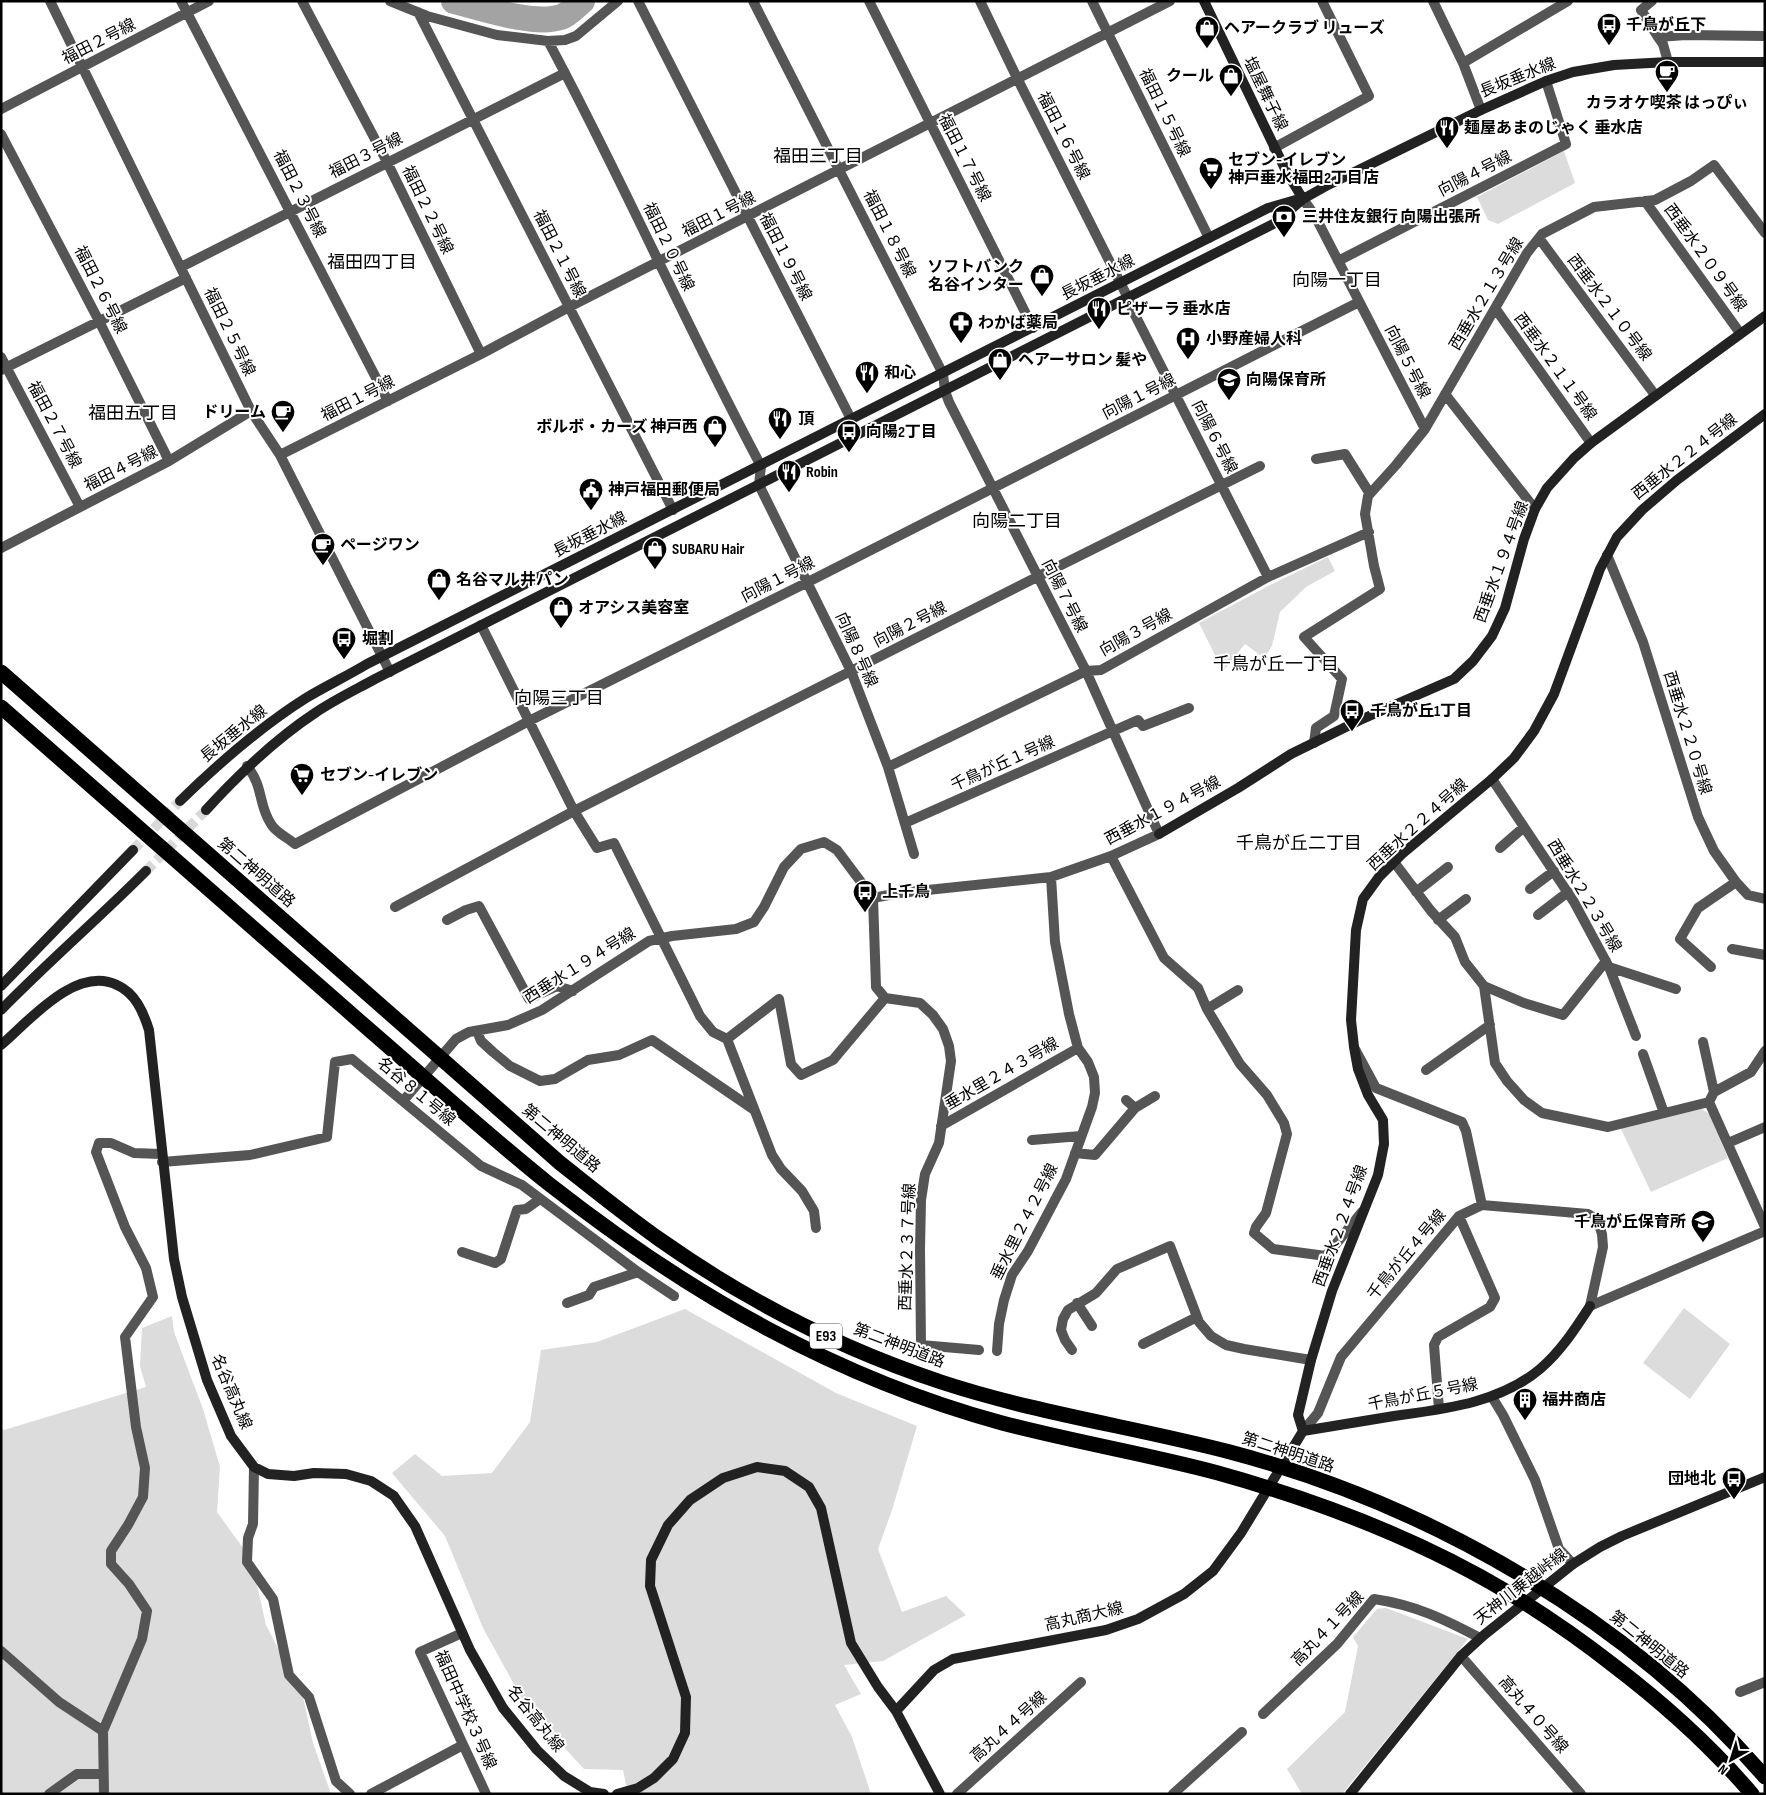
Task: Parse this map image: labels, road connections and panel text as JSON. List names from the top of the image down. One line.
{"streets":{"highway":["第二神明道路","E93"],"street":["福田２号線","長坂垂水線","塩屋舞子線","福田１５号線","福田１６号線","福田３号線","福田１７号線","向陽４号線","福田２３号線","福田２２号線","福田１号線","福田１８号線","福田２０号線","福田２１号線","福田１９号線","西垂水２０９号線","福田２６号線","西垂水２１３号線","西垂水２１０号線","福田２５号線","向陽５号線","西垂水２１１号線","向陽１号線","福田２７号線","向陽６号線","西垂水２２４号線","福田４号線","西垂水１９４号線","向陽７号線","向陽２号線","向陽３号線","向陽８号線","西垂水２２０号線","千鳥が丘１号線","西垂水２２３号線","垂水里２４３号線","名谷８１号線","垂水里２４２号線","西垂水２３７号線","千鳥が丘４号線","名谷高丸線","千鳥が丘５号線","天神川乗越峠線","高丸商大線","高丸４１号線","福田中学校３号線","高丸４０号線","高丸４４号線"]},"crossings":[["福田２号線","福田２３号線"],["福田２号線","福田２５号線"],["長坂垂水線","塩屋舞子線"],["長坂垂水線","福田１５号線"],["長坂垂水線","福田１６号線"],["長坂垂水線","福田１７号線"],["長坂垂水線","向陽４号線"],["長坂垂水線","福田１８号線"],["長坂垂水線","福田２０号線"],["長坂垂水線","福田２１号線"],["長坂垂水線","福田１９号線"],["長坂垂水線","福田２５号線"],["長坂垂水線","向陽５号線"],["長坂垂水線","向陽１号線"],["長坂垂水線","向陽６号線"],["長坂垂水線","向陽７号線"],["長坂垂水線","向陽８号線"],["塩屋舞子線","向陽５号線"],["福田１５号線","福田１号線"],["福田１６号線","福田１号線"],["福田１６号線","向陽６号線"],["福田３号線","福田２３号線"],["福田３号線","福田２２号線"],["福田３号線","福田２０号線"],["福田３号線","福田２１号線"],["福田３号線","福田２５号線"],["福田１７号線","福田１号線"],["向陽４号線","向陽５号線"],["福田２３号線","福田１号線"],["福田２２号線","福田１号線"],["福田１号線","福田１８号線"],["福田１号線","福田２０号線"],["福田１号線","福田２１号線"],["福田１号線","福田１９号線"],["福田１号線","福田２５号線"],["福田１８号線","向陽７号線"],["西垂水２０９号線","西垂水２１３号線"],["西垂水２０９号線","西垂水１９４号線"],["福田２６号線","福田４号線"],["西垂水２１３号線","西垂水２１０号線"],["西垂水２１３号線","向陽５号線"],["西垂水２１３号線","西垂水２１１号線"],["西垂水２１０号線","西垂水１９４号線"],["福田２５号線","福田４号線"],["向陽５号線","向陽１号線"],["西垂水２１１号線","西垂水１９４号線"],["向陽１号線","向陽６号線"],["向陽１号線","向陽７号線"],["向陽１号線","向陽８号線"],["福田２７号線","福田４号線"],["向陽６号線","向陽２号線"],["向陽６号線","向陽３号線"],["西垂水２２４号線","西垂水２２０号線"],["西垂水２２４号線","西垂水２２３号線"],["西垂水２２４号線","千鳥が丘４号線"],["西垂水２２４号線","千鳥が丘５号線"],["西垂水２２４号線","高丸商大線"],["西垂水１９４号線","向陽７号線"],["西垂水１９４号線","名谷８１号線"],["西垂水１９４号線","垂水里２４２号線"],["向陽７号線","向陽２号線"],["向陽７号線","向陽３号線"],["向陽７号線","千鳥が丘１号線"],["向陽２号線","向陽８号線"],["向陽３号線","向陽８号線"],["向陽８号線","千鳥が丘１号線"],["垂水里２４３号線","垂水里２４２号線"],["垂水里２４３号線","西垂水２３７号線"],["名谷８１号線","名谷高丸線"],["千鳥が丘４号線","千鳥が丘５号線"],["千鳥が丘４号線","高丸商大線"],["名谷高丸線","福田中学校３号線"],["千鳥が丘５号線","高丸商大線"],["天神川乗越峠線","高丸４１号線"],["天神川乗越峠線","高丸４０号線"]],"districts":["福田三丁目","福田四丁目","向陽一丁目","福田五丁目","向陽二丁目","千鳥が丘一丁目","向陽三丁目","千鳥が丘二丁目"],"places":{"bus stop":["千鳥が丘下","向陽2丁目","堀割","千鳥が丘1丁目","上千鳥","団地北"],"shop":["ヘアークラブ リューズ","クール","ソフトバンク 名谷インター","ヘアーサロン 髪や","ボルボ・カーズ 神戸西","SUBARU Hair","名谷マル井パン","オアシス美容室"],"cafe":["カラオケ喫茶 はっぴぃ","ドリーム","ページワン"],"restaurant":["麺屋あまのじゃく 垂水店","ピザーラ 垂水店","和心","頂","Robin"],"supermarket":["セブン-イレブン 神戸垂水福田2丁目店","セブン-イレブン"],"bank":["三井住友銀行 向陽出張所"],"pharmacy":["わかば薬局"],"hospital":["小野産婦人科"],"school or university":["向陽保育所","千鳥が丘保育所"],"public building":["神戸福田郵便局"],"building":["福井商店"]},"north":"bottom left"}
